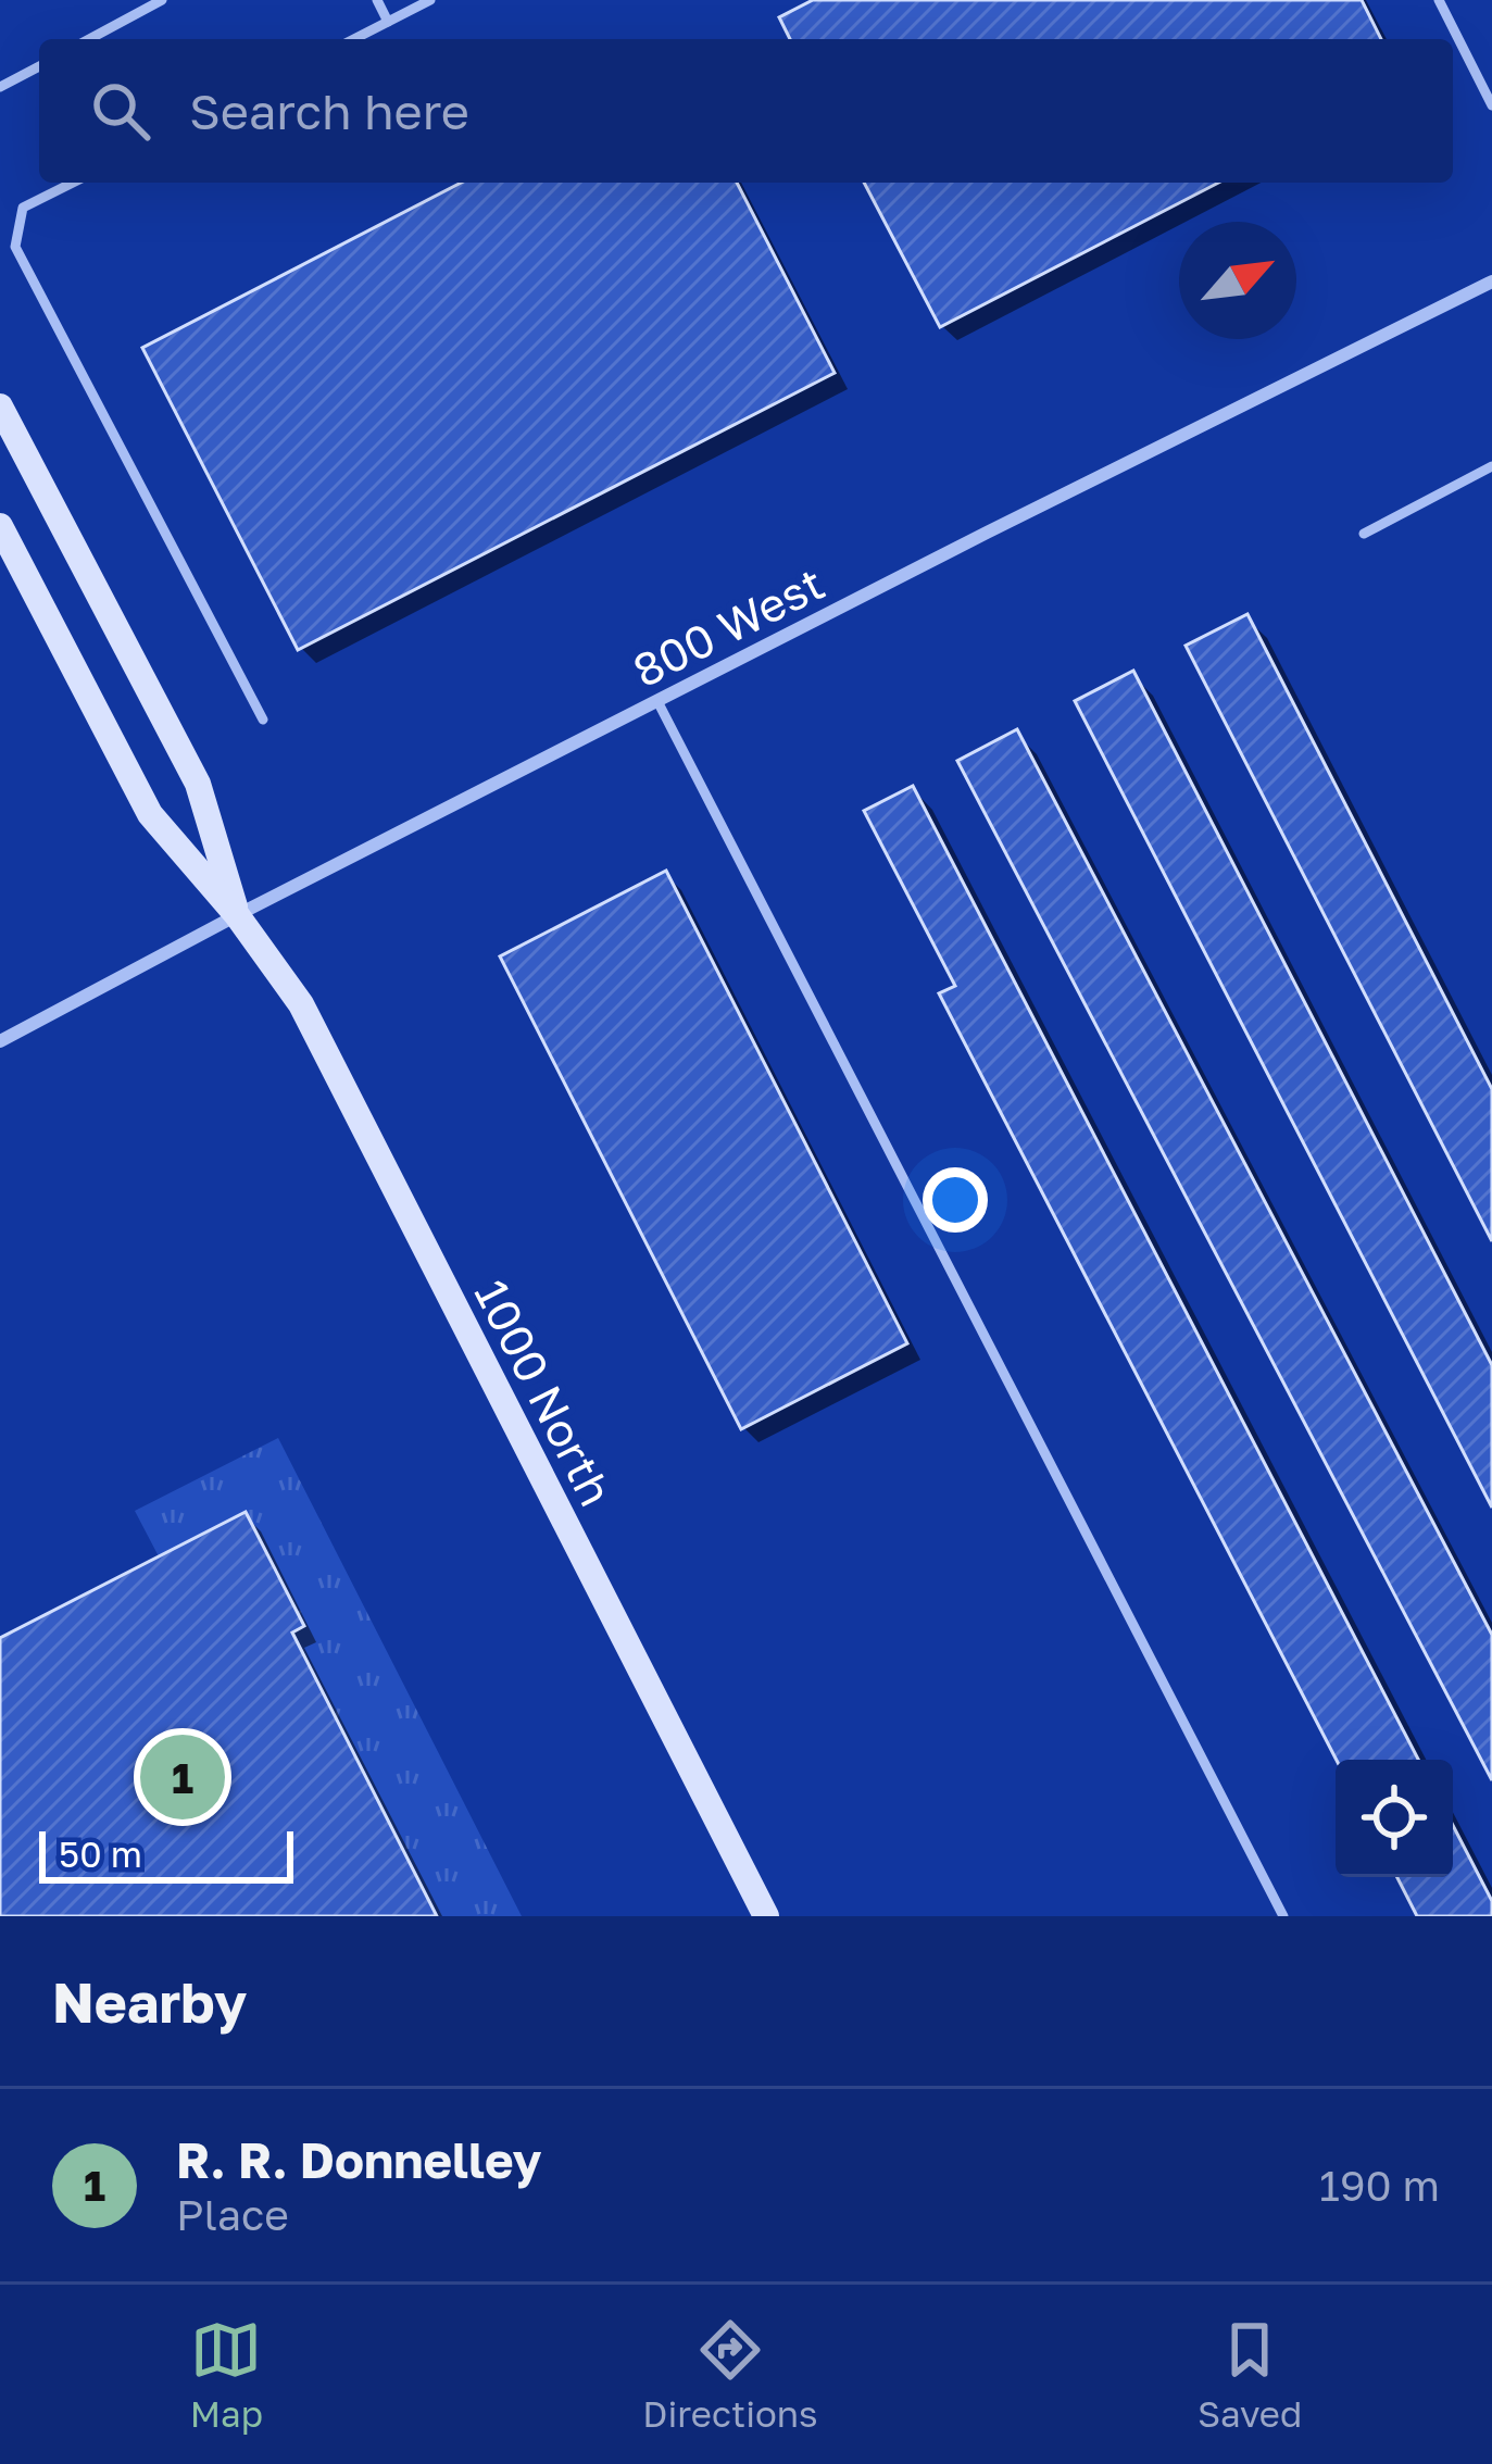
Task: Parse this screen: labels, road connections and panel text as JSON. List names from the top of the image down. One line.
{"streets":{"street":["800 West","1000 North"]},"crossings":[["800 West","1000 North"]],"scale_bar":"50 m","north":"top right","page":{"search":"Search here","pins":"1","scale":"50 m","heading":"Nearby","list":[{"mark":"1","name":"R. R. Donnelley","note":"Place","value":"190 m"}],"nav":["Map","Directions","Saved"]}}
